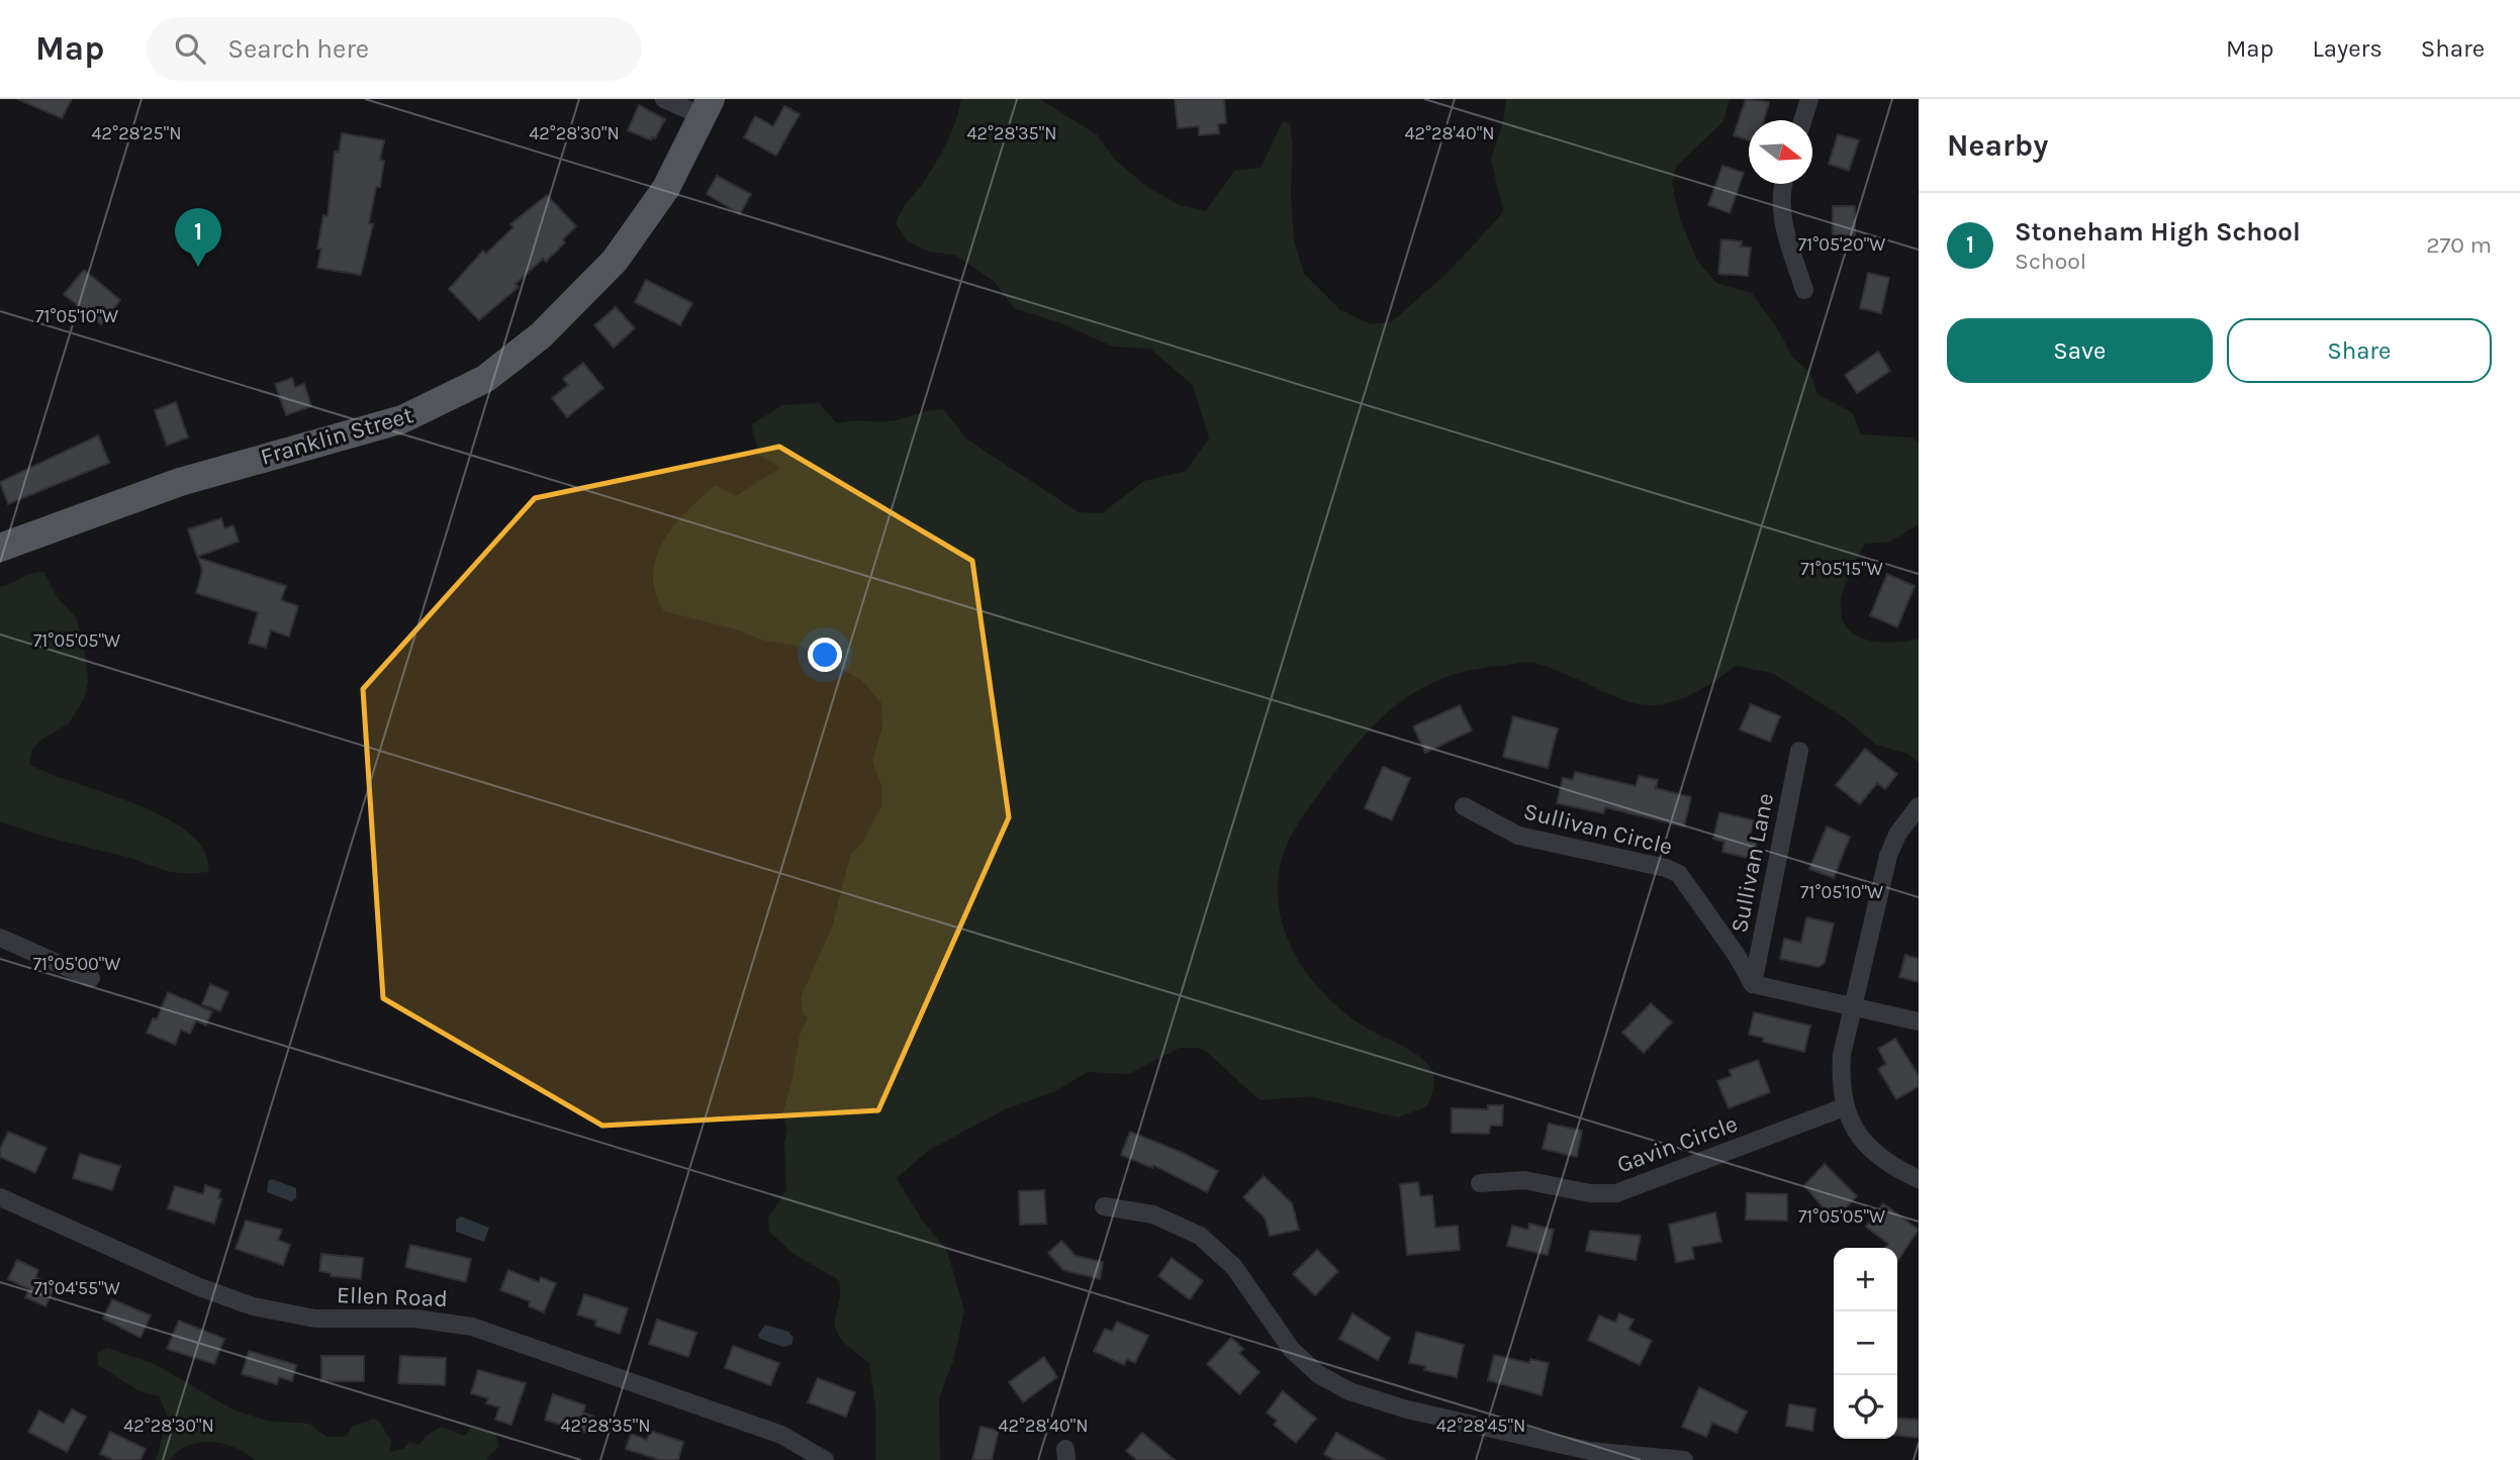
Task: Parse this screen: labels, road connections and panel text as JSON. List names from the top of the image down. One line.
{"streets":{"main road":["Franklin Street"],"street":["Sullivan Circle","Sullivan Lane","Gavin Circle","Ellen Road"]},"crossings":[["Sullivan Circle","Sullivan Lane"]],"north":"right","page":{"header":"Map","search":"Search here","nav":["Map","Layers","Share"],"heading":"Nearby","list":[{"mark":"1","name":"Stoneham High School","note":"School","value":"270 m"}],"pins":"1","buttons":["Save","Share"],"map_buttons":["+","−"]},"coordinates":["42°28'25\"N","42°28'30\"N","42°28'35\"N","42°28'40\"N","71°05'20\"W","71°05'10\"W","71°05'15\"W","71°05'05\"W","71°05'00\"W","71°04'55\"W","42°28'45\"N"]}
